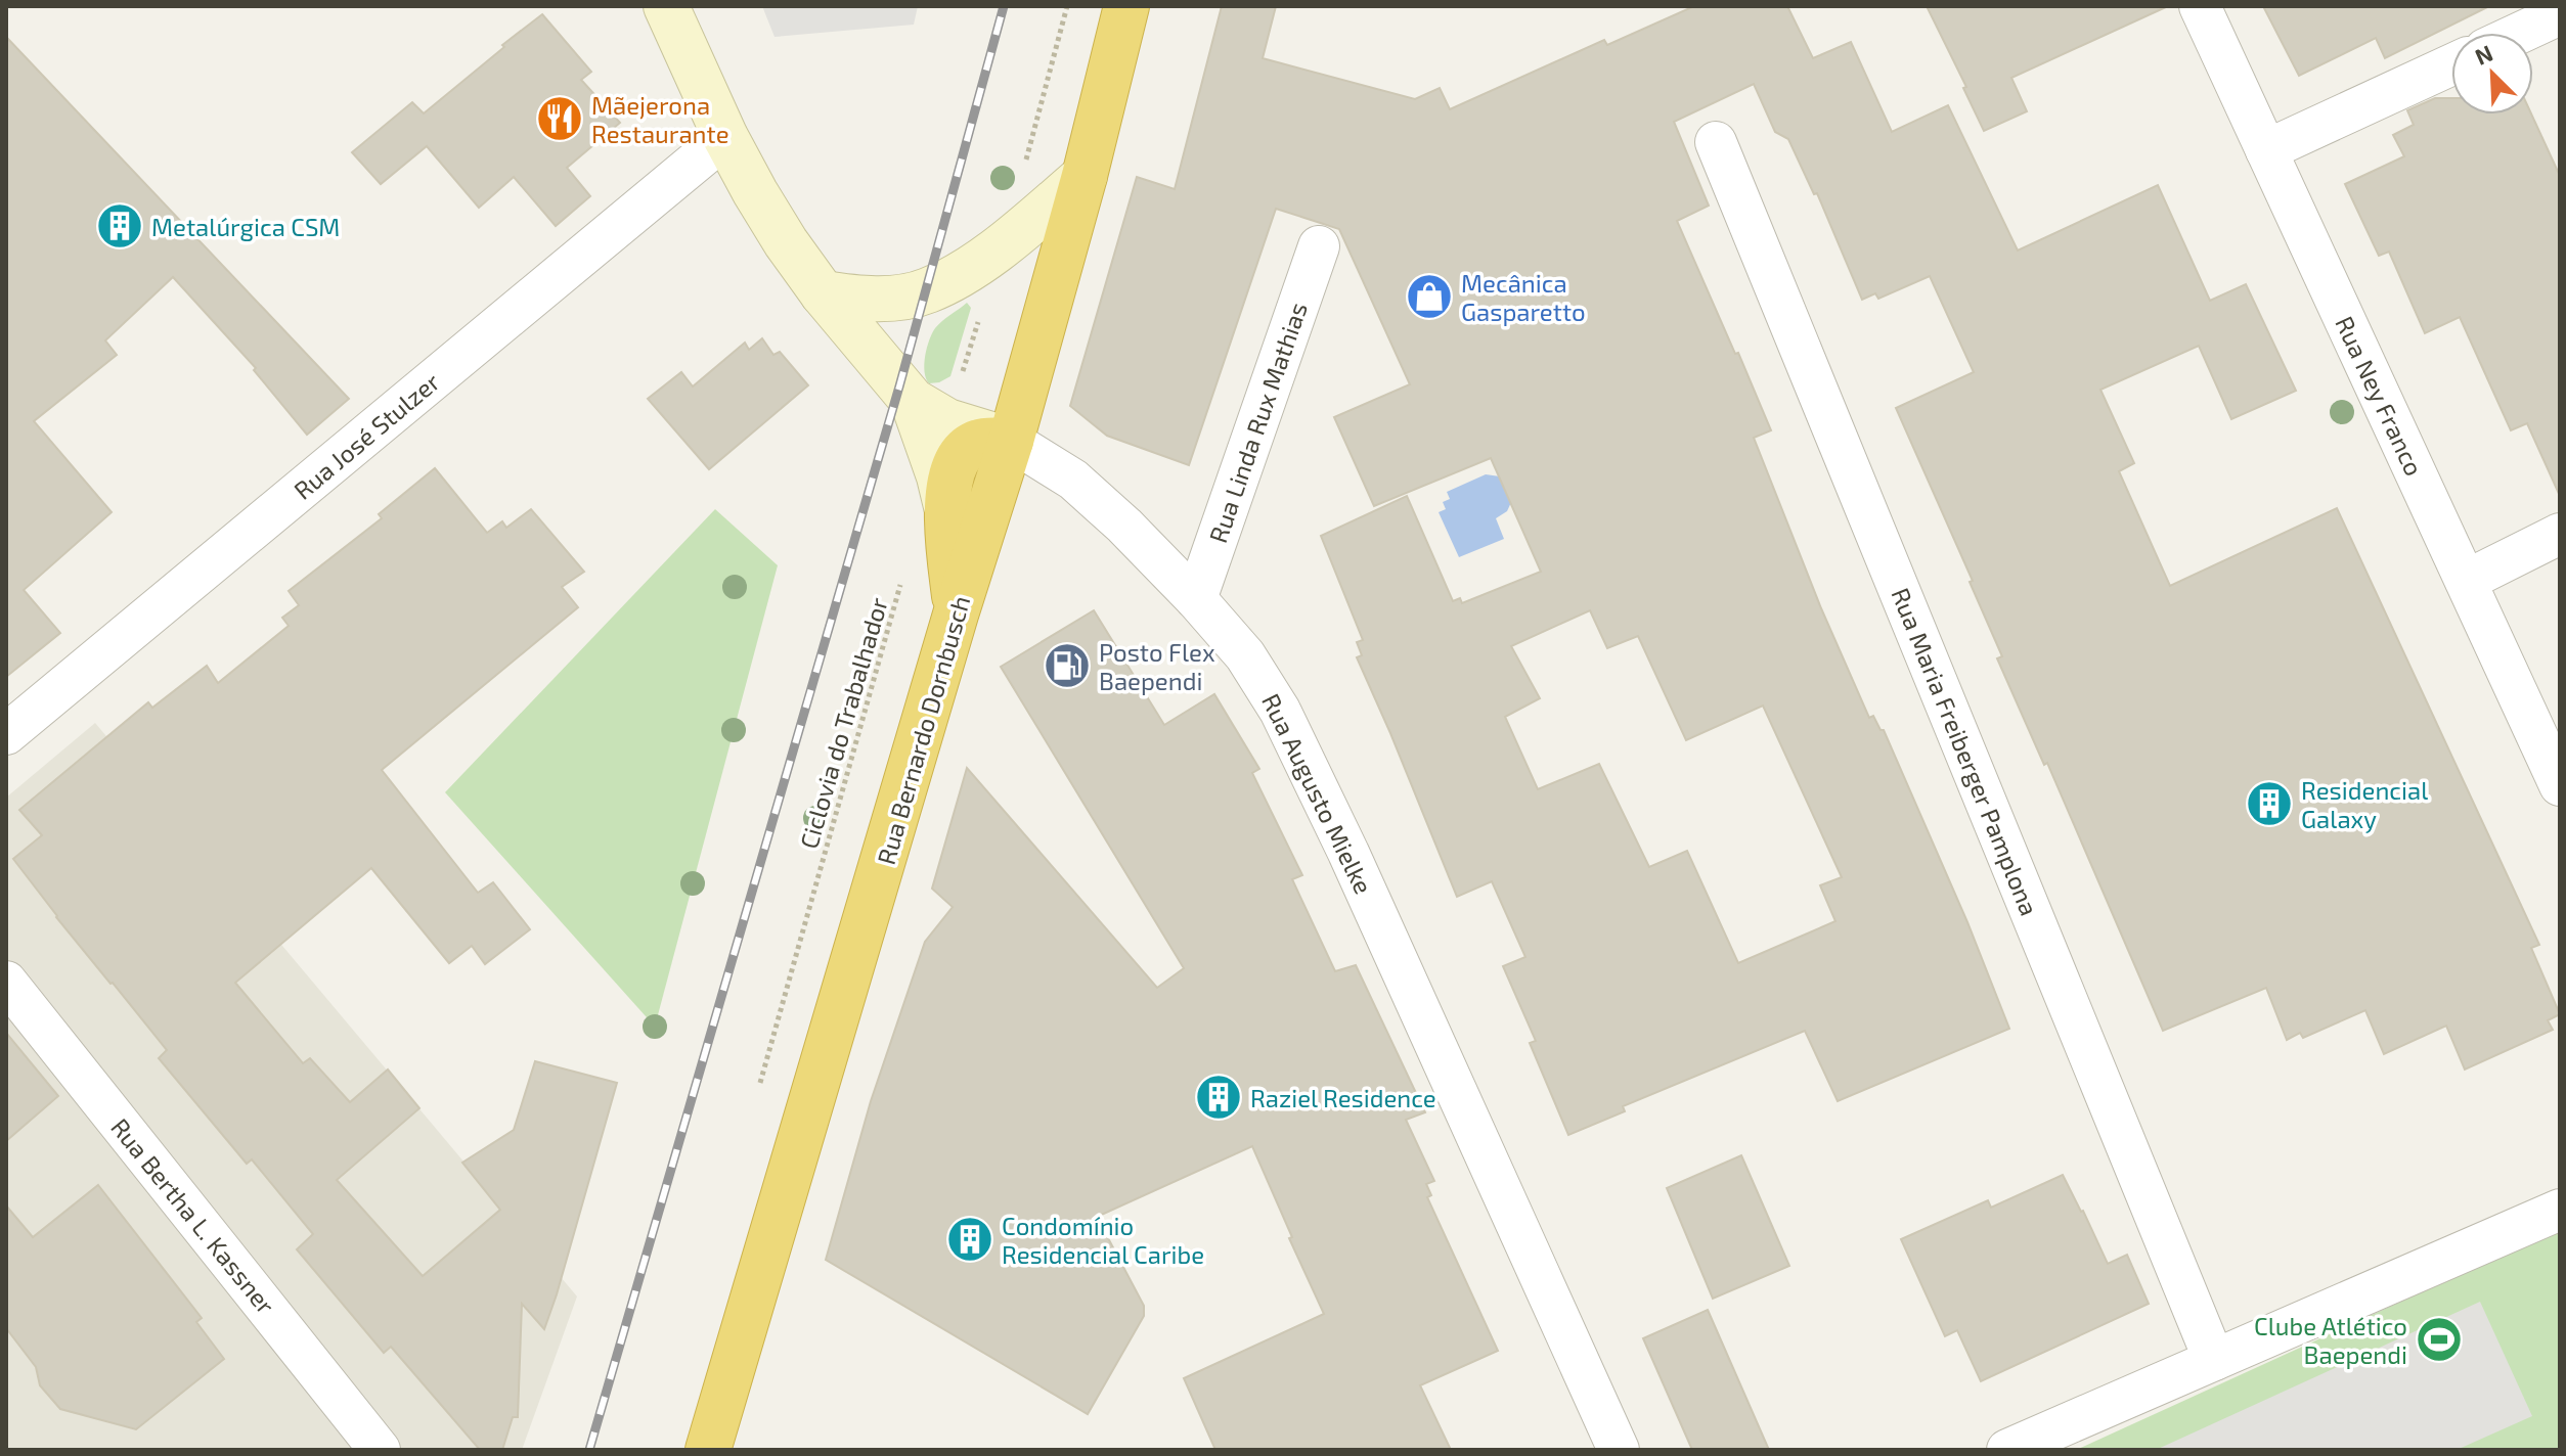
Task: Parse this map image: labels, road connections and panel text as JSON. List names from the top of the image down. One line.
{"streets":{"highway":["Rua Bernardo Dornbusch"],"street":["Rua Ney Franco","Rua Linda Rux Mathias","Rua José Stulzer","Rua Maria Freiberger Pamplona","Rua Augusto Mielke","Rua Bertha L. Kassner"],"path":["Ciclovia do Trabalhador"]},"crossings":[["Rua Linda Rux Mathias","Rua Augusto Mielke"],["Rua Bernardo Dornbusch","Rua Augusto Mielke"]],"places":{"restaurant":["Mãejerona Restaurante"],"building":["Metalúrgica CSM","Residencial Galaxy","Raziel Residence","Condomínio Residencial Caribe"],"shop":["Mecânica Gasparetto"],"fuel station":["Posto Flex Baependi"],"sports":["Clube Atlético Baependi"]},"north":"top left"}
